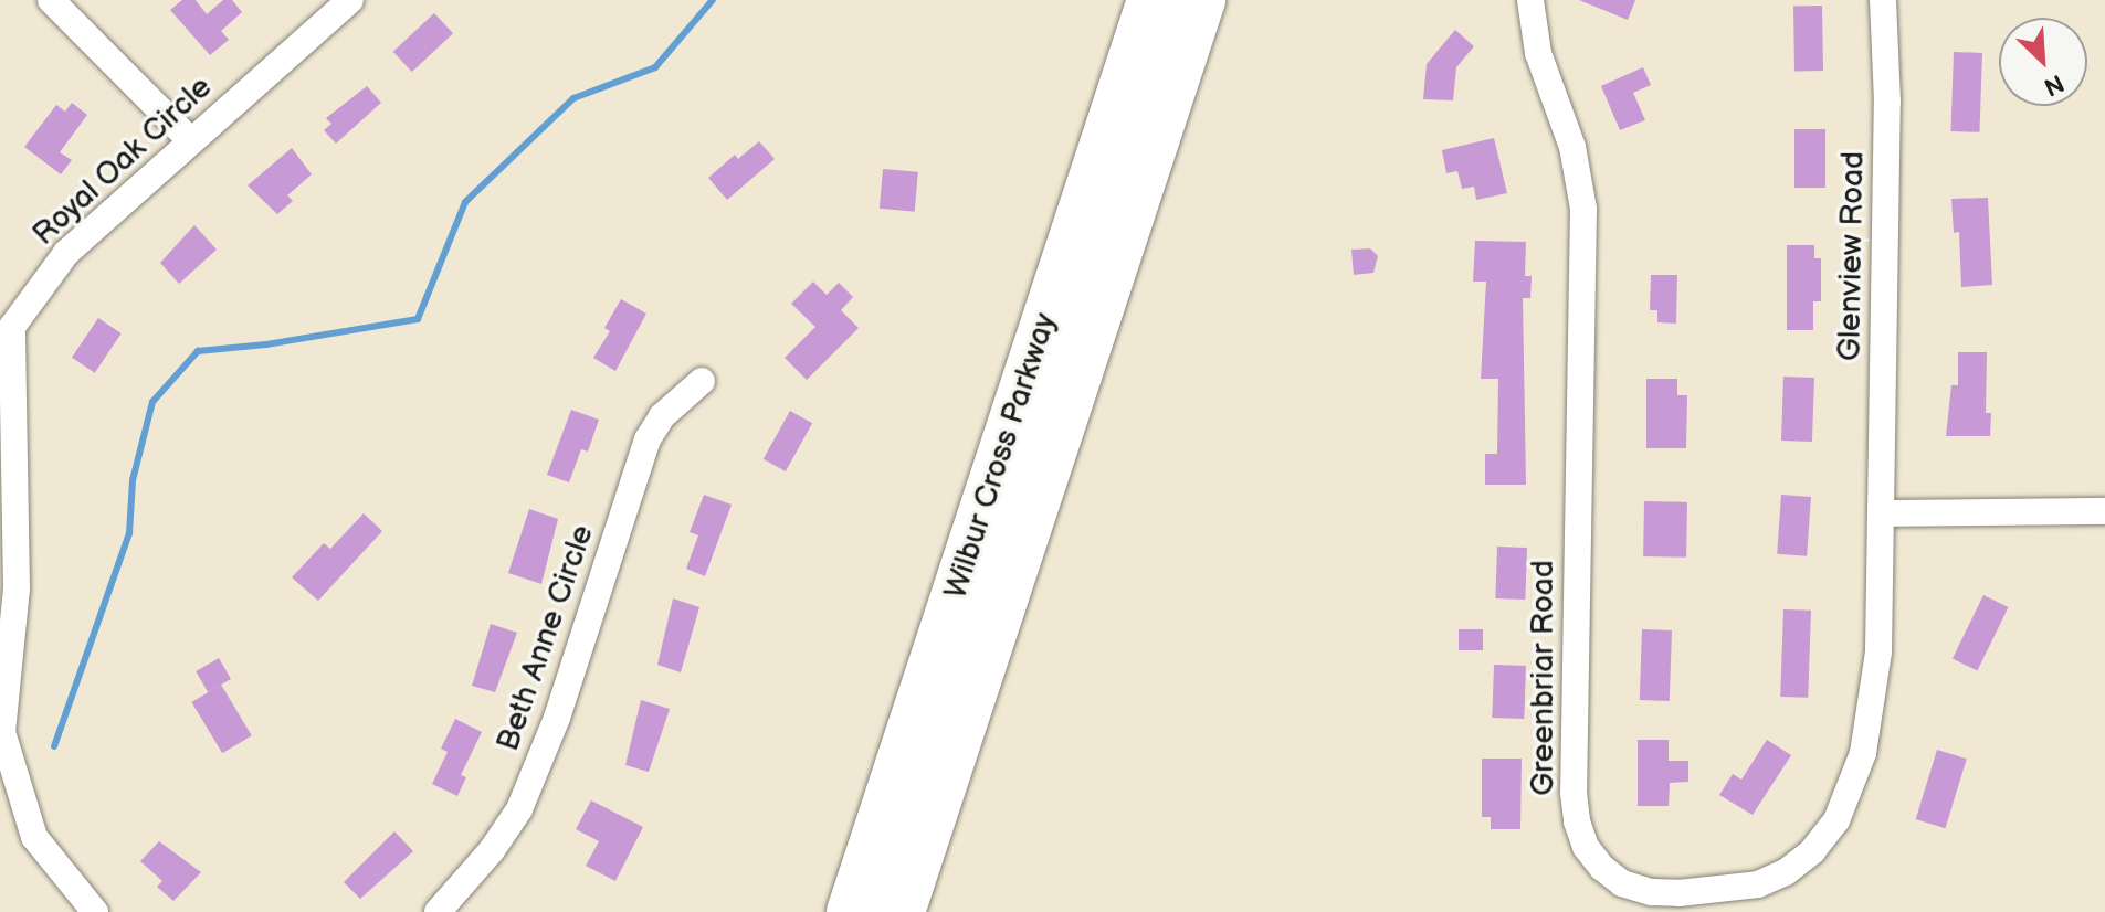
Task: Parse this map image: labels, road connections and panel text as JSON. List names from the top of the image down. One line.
{"streets":{"highway":["Wilbur Cross Parkway"],"street":["Royal Oak Circle","Glenview Road","Beth Anne Circle","Greenbriar Road"]},"crossings":[["Glenview Road","Greenbriar Road"]],"north":"bottom right"}
